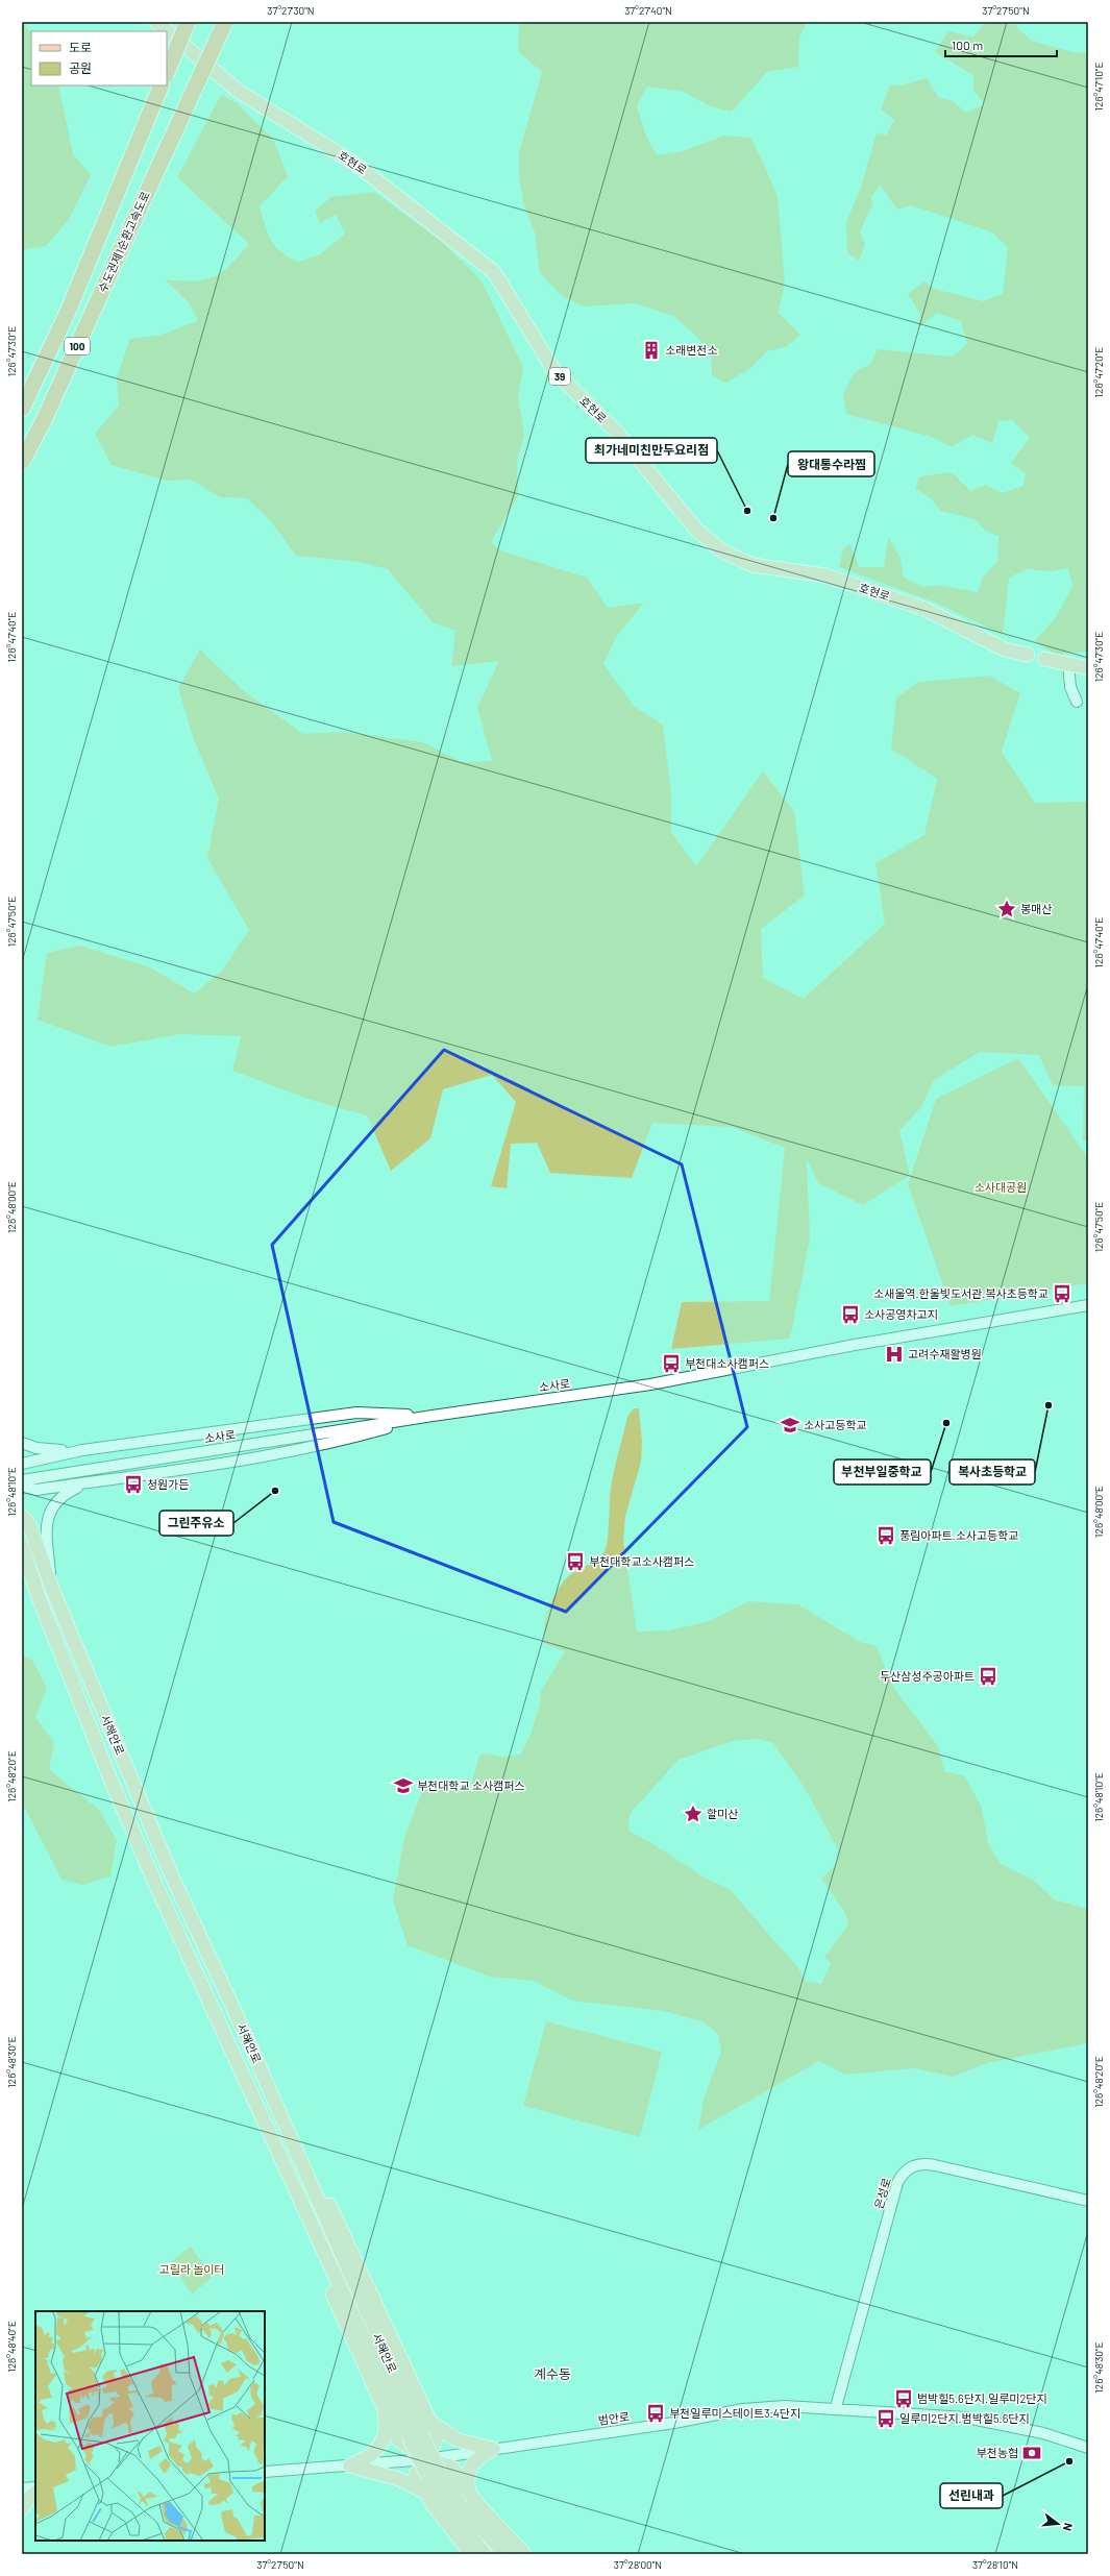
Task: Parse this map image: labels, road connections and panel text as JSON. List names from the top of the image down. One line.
{"streets":{"highway":["수도권제1순환고속도로","100"],"main road":["호현로","39","서해안로"],"street":["소사로","은성로","범안로"]},"crossings":[["은성로","범안로"]],"districts":["계수동"],"parks":["소사대공원","고릴라 놀이터"],"places":{"building":["소래변전소"],"other":["최가네미친만두요리점","왕대통수라찜","복사초등학교","부천부일중학교","그린주유소","선린내과"],"place":["봉매산","할미산"],"bus stop":["소새울역.한울빛도서관.복사초등학교","소사공영차고지","부천대소사캠퍼스","청원가든","풍림아파트.소사고등학교","부천대학교소사캠퍼스","두산삼성주공아파트","범박힐5.6단지.일루미2단지","부천일루미스테이트3.4단지","일루미2단지.범박힐5.6단지"],"hospital":["고려수재활병원"],"school or university":["소사고등학교","부천대학교 소사캠퍼스"],"bank":["부천농협"]},"legend":["도로","공원"],"scale_bar":"100 m","north":"right","coordinates":["37°27'30\"N","37°27'40\"N","37°27'50\"N","126°47'10\"E","126°47'30\"E","126°47'20\"E","126°47'40\"E","126°47'50\"E","126°48'00\"E","126°48'10\"E","126°48'20\"E","126°48'30\"E","126°48'40\"E","37°28'00\"N","37°28'10\"N"]}
